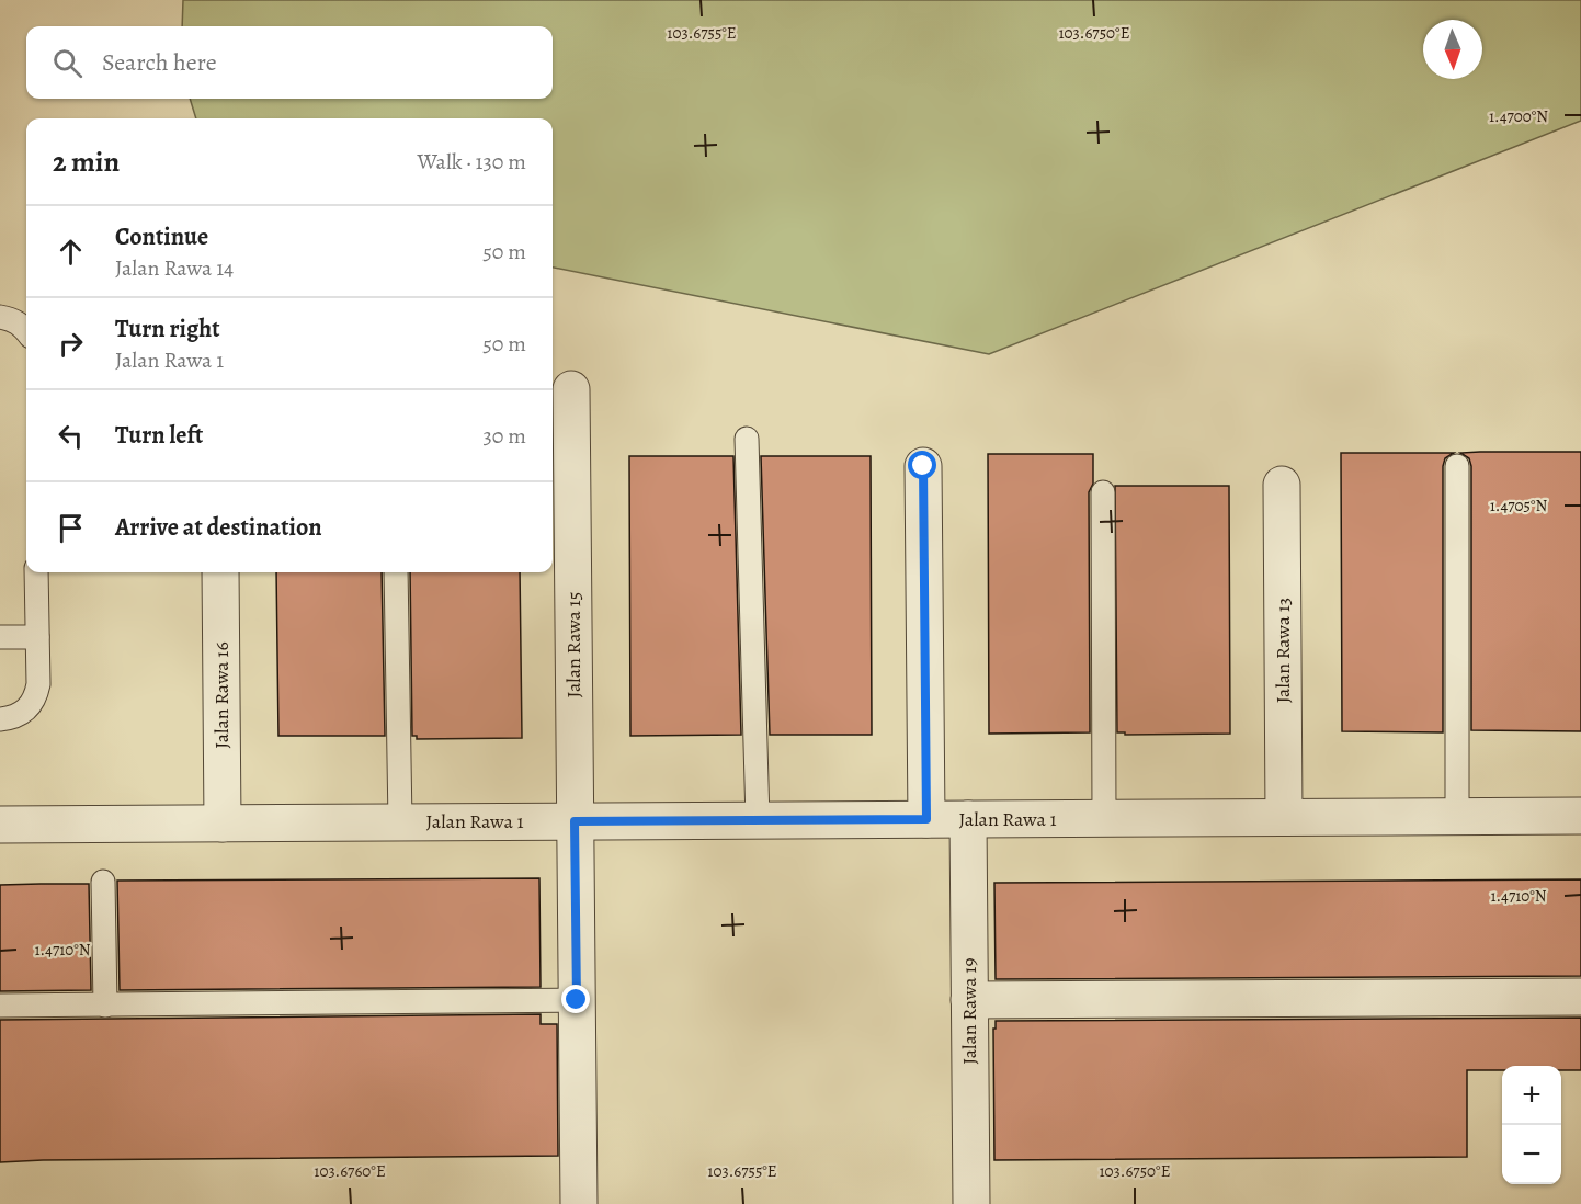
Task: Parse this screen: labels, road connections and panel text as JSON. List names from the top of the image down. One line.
{"streets":{"street":["Jalan Rawa 15","Jalan Rawa 13","Jalan Rawa 16","Jalan Rawa 1","Jalan Rawa 19"]},"crossings":[["Jalan Rawa 15","Jalan Rawa 1"],["Jalan Rawa 13","Jalan Rawa 1"],["Jalan Rawa 16","Jalan Rawa 1"],["Jalan Rawa 1","Jalan Rawa 19"]],"north":"bottom","page":{"search":"Search here","heading":["2 min","Walk · 130 m"],"list":[["Continue","Jalan Rawa 14","50 m"],["Turn right","Jalan Rawa 1","50 m"],["Turn left","30 m"],"Arrive at destination"],"map_buttons":["+","−"]},"coordinates":["103.6755°E","103.6750°E","1.4700°N","1.4705°N","1.4710°N","103.6760°E"]}
